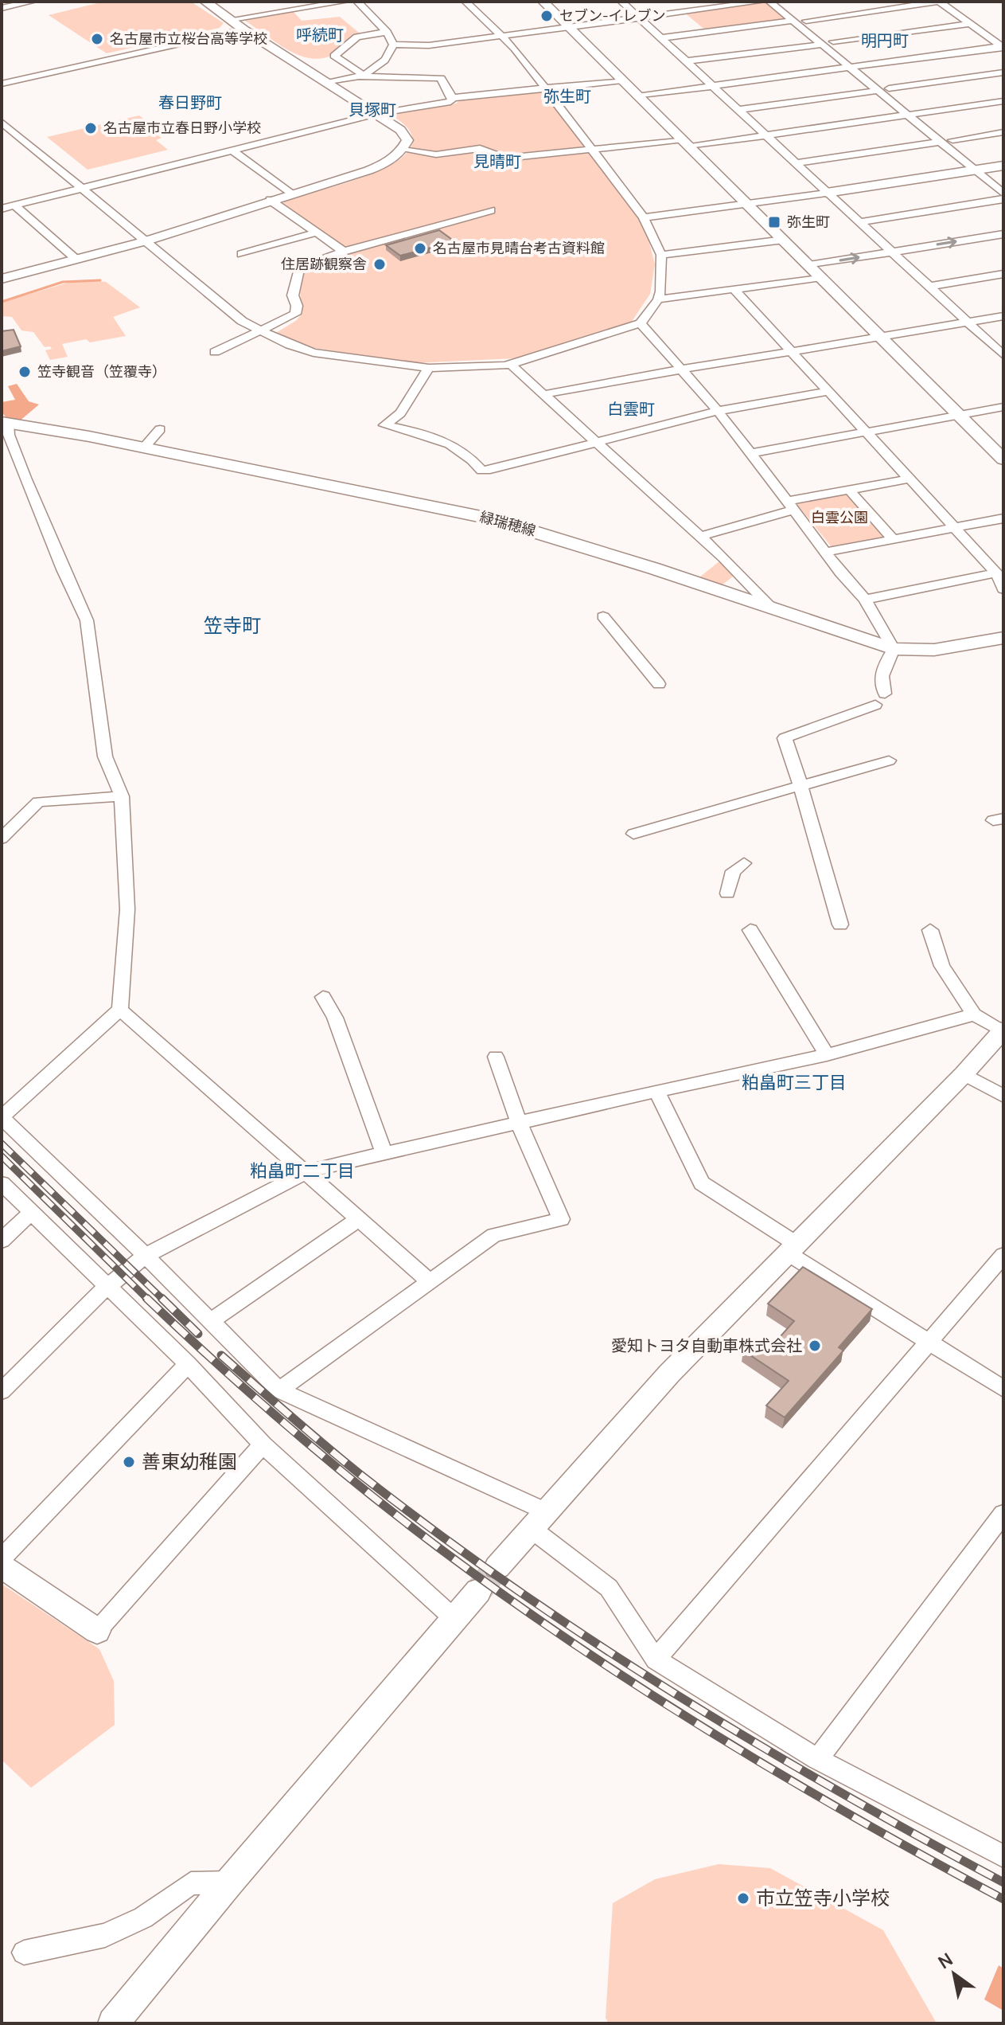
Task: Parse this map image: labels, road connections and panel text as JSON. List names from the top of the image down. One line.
{"streets":{"main road":["緑瑞穂線"]},"districts":["呼続町","明円町","弥生町","春日野町","貝塚町","見晴町","白雲町","笠寺町","粕畠町三丁目","粕畠町二丁目"],"parks":["白雲公園"],"places":{"other":["セブン-イレブン","名古屋市立桜台高等学校","名古屋市立春日野小学校","名古屋市見晴台考古資料館","住居跡観察舎","笠寺観音（笠覆寺）","愛知トヨタ自動車株式会社","善東幼稚園","市立笠寺小学校"],"transit":["弥生町"]},"north":"top left"}
